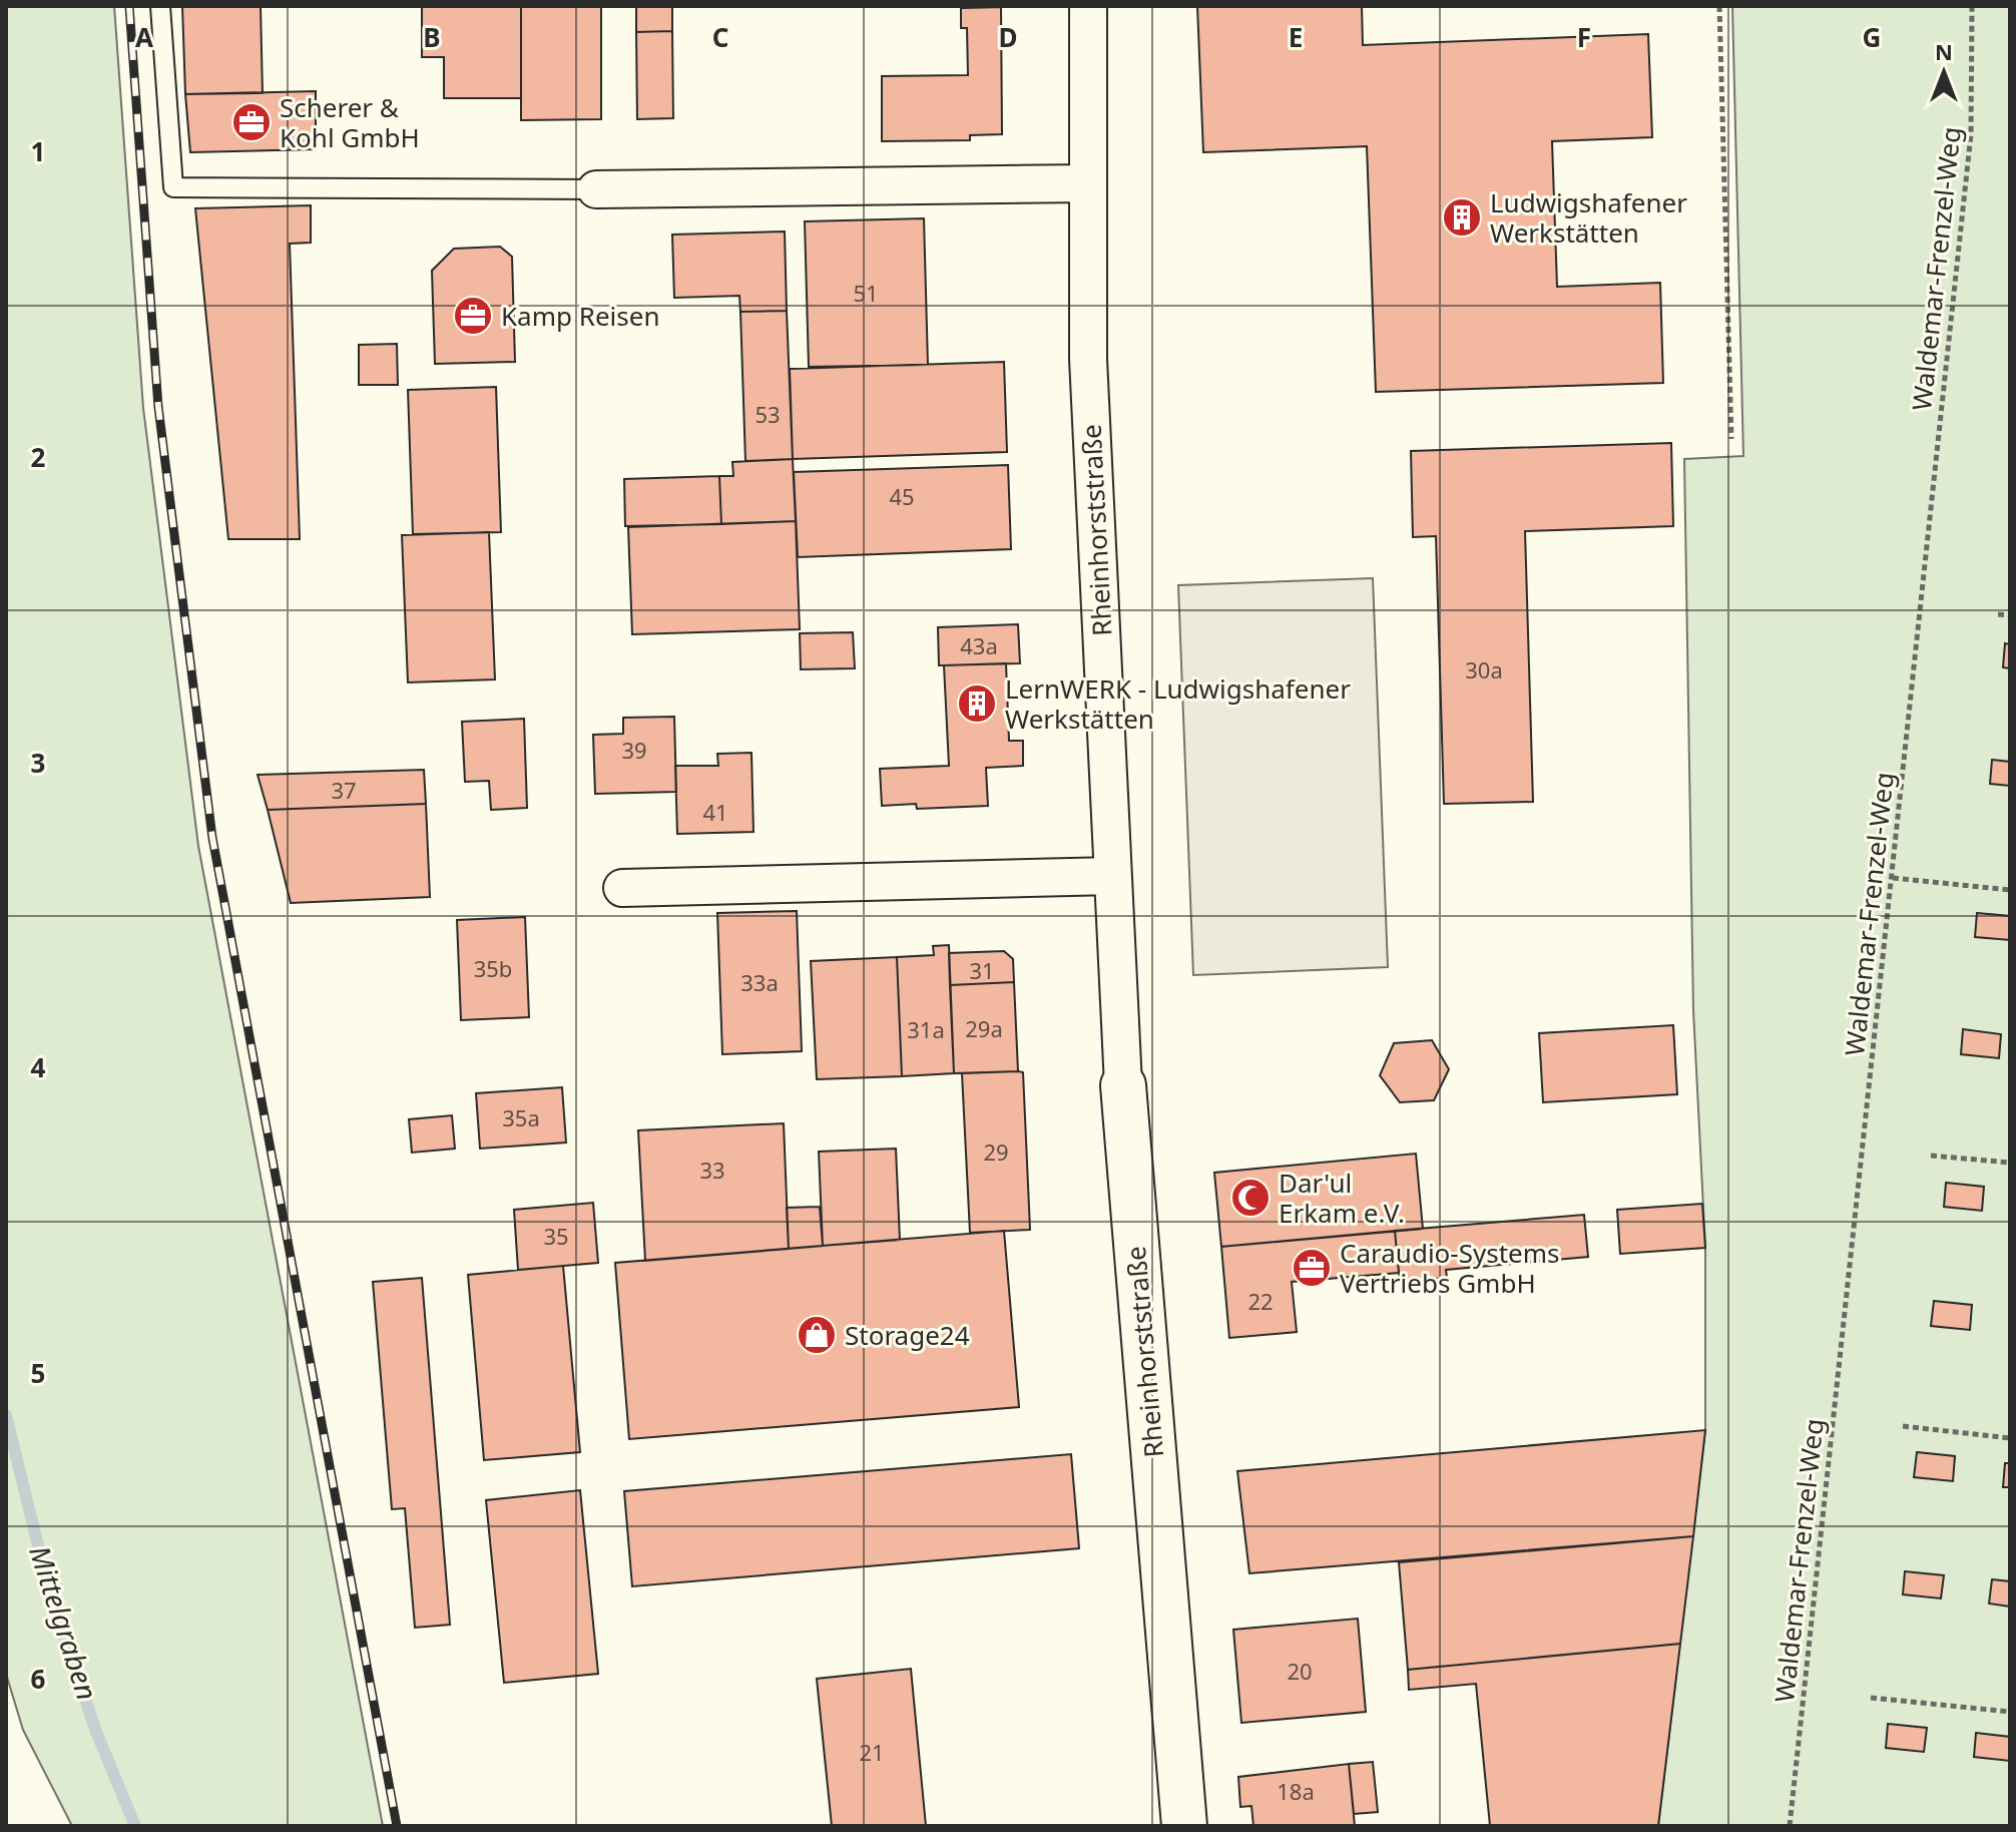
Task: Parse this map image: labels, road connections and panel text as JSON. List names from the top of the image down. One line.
{"streets":{"street":["Rheinhorststraße"],"path":["Waldemar-Frenzel-Weg"]},"water":["Mittelgraben"],"places":{"office":["Scherer & Kohl GmbH","Kamp Reisen","Caraudio-Systems Vertriebs GmbH"],"building":["Ludwigshafener Werkstätten","LernWERK - Ludwigshafener Werkstätten"],"mosque":["Dar'ul Erkam e.V."],"shop":["Storage24"]},"house_numbers":["51","53","45","43a","30a","39","37","41","35b","31","33a","29a","31a","35a","29","33","35","22","20","21","18a"],"north":"top","grid":{"columns":["A","B","C","D","E","F","G"],"rows":["1","2","3","4","5","6"]}}
